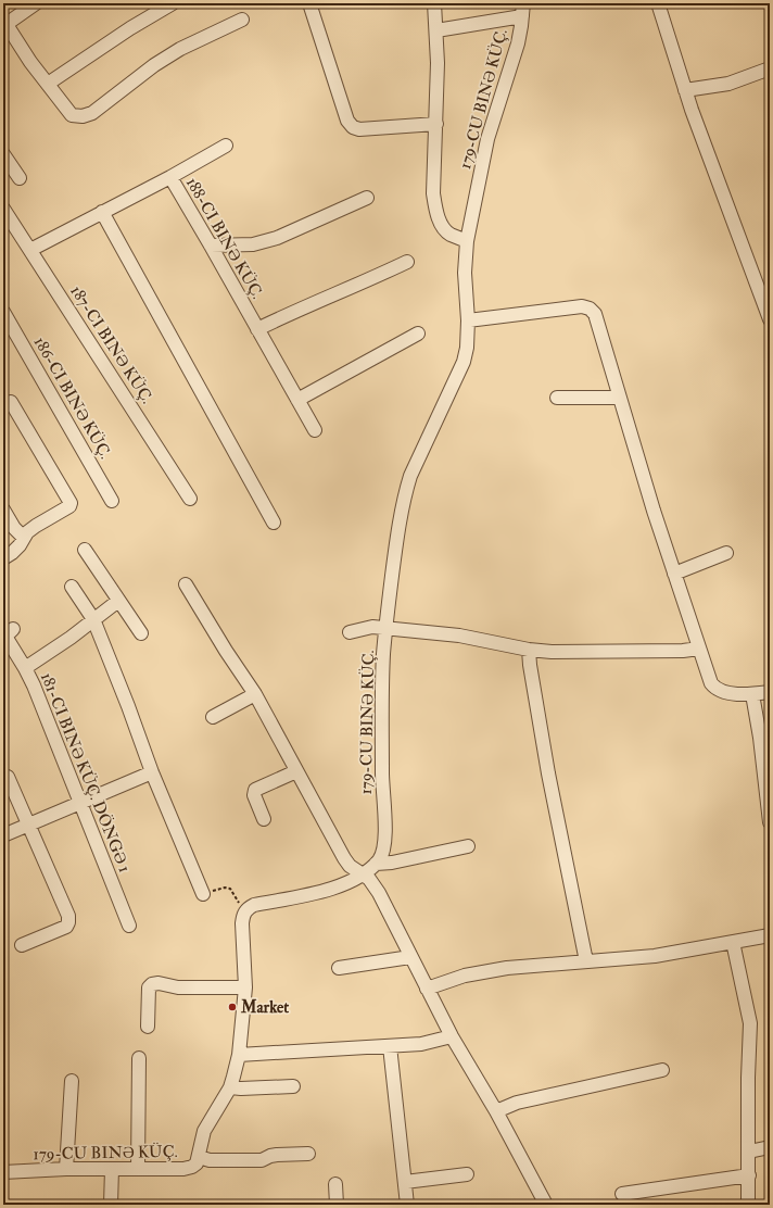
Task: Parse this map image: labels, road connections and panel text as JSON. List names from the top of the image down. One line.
{"streets":{"street":["179-CU BINƏ KÜÇ.","188-CI BINƏ KÜÇ.","181-CI BINƏ KÜÇ. DÖNGƏ 1"]},"places":["Market"]}
